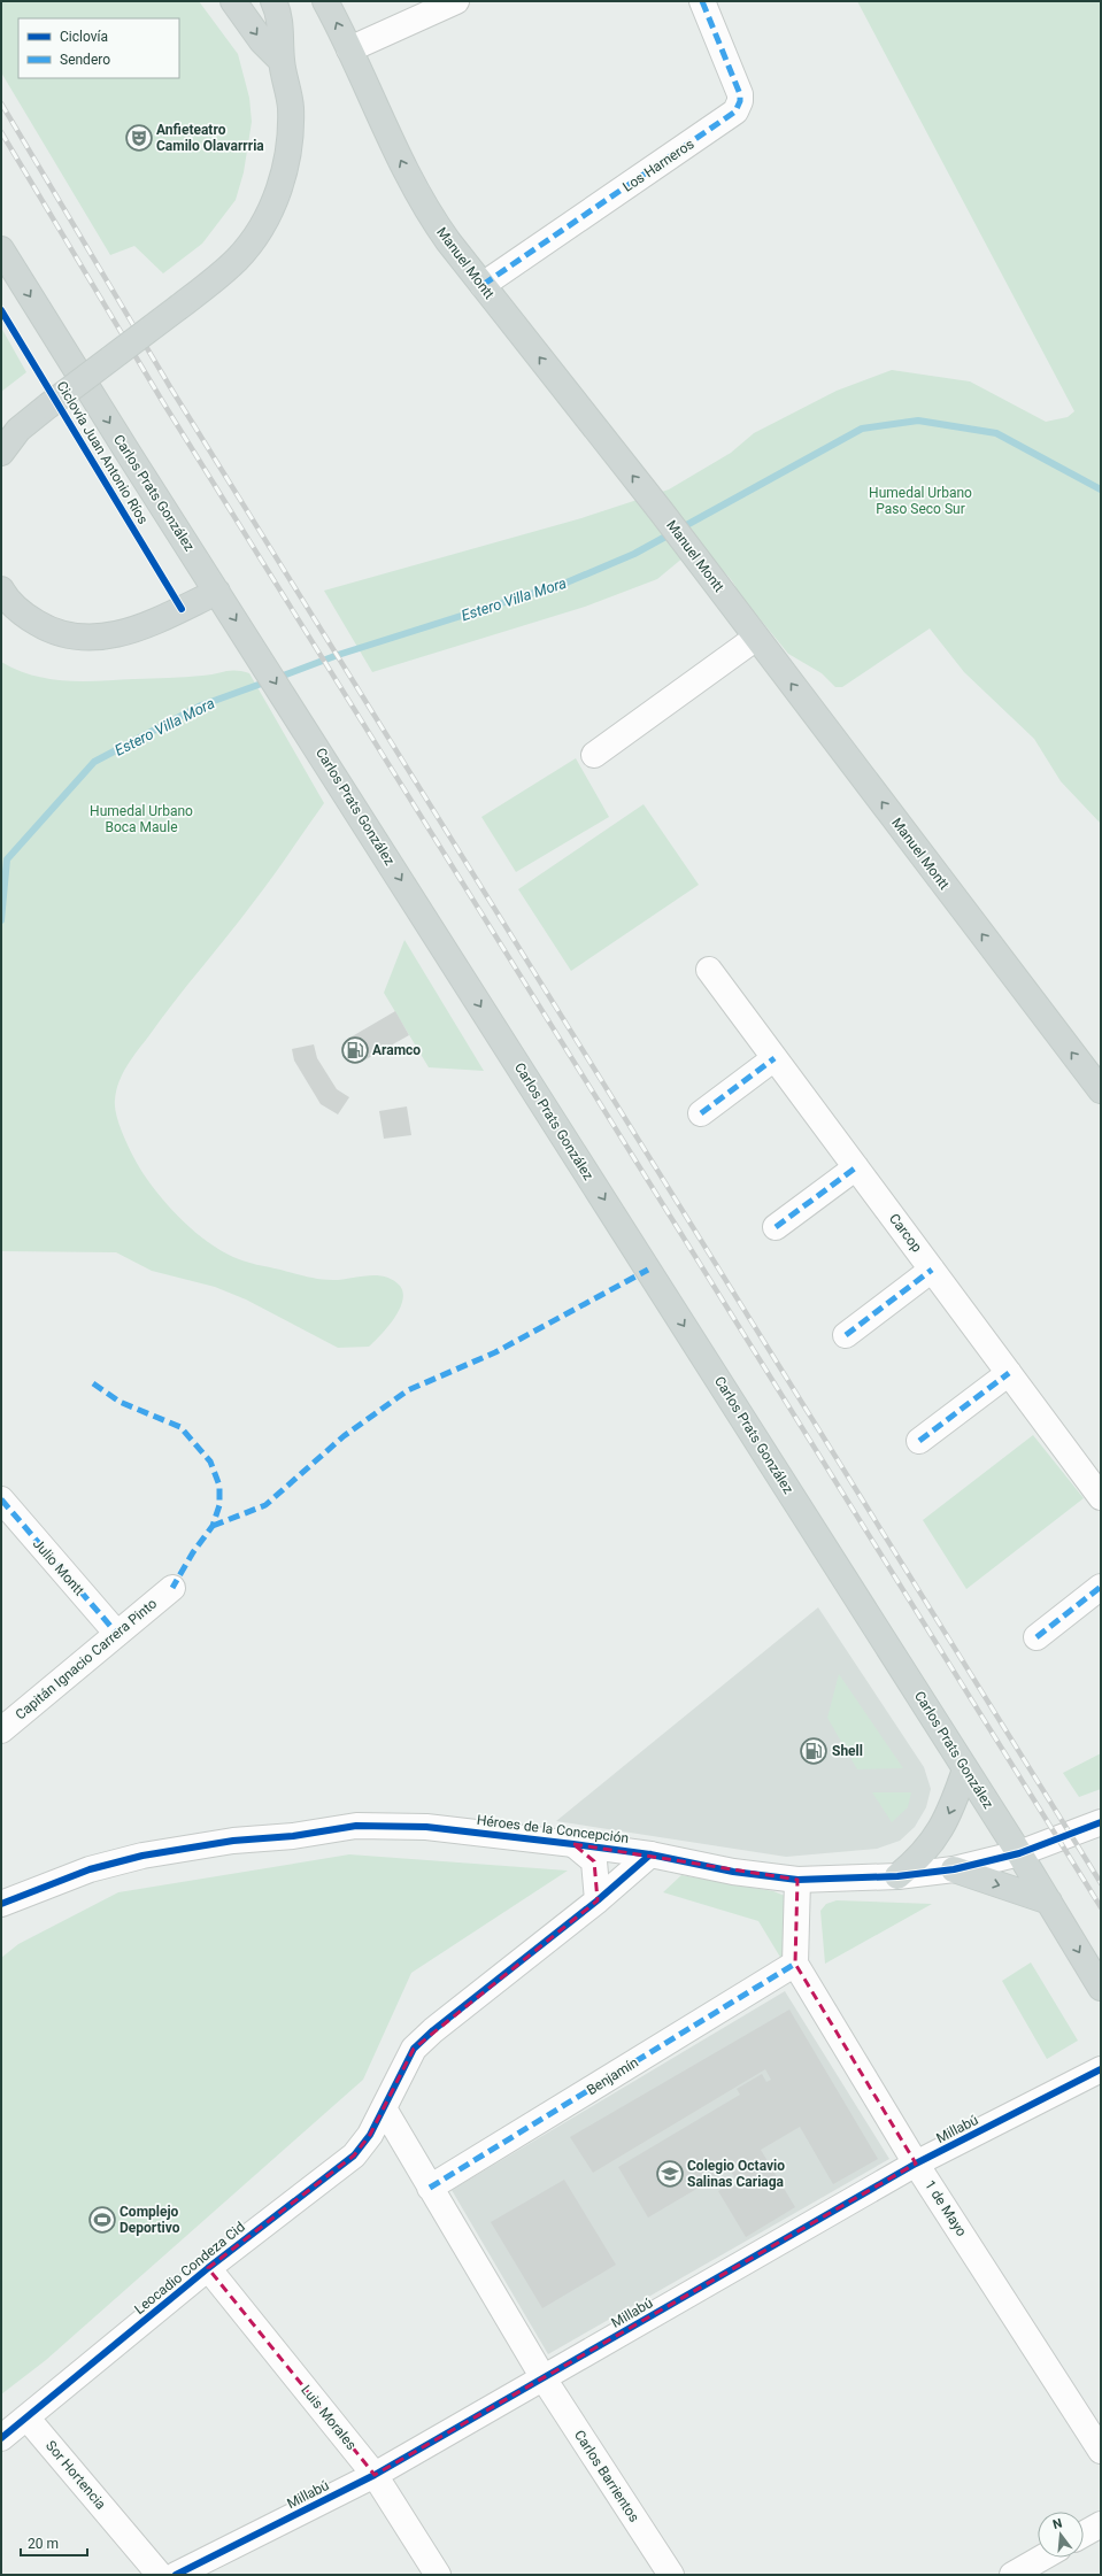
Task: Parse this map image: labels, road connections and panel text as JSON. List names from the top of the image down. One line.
{"streets":{"main road":["Manuel Montt","Carlos Prats González"],"street":["Los Harneros","Carcop","Julio Montt","Capitán Ignacio Carrera Pinto","Héroes de la Concepción","Benjamín","Millabú","1 de Mayo","Leocadio Condeza Cid","Luis Morales","Sor Hortencia","Carlos Barrientos"],"cycle path":["Ciclovía Juan Antonio Ríos"]},"crossings":[["Los Harneros","Manuel Montt"],["Carlos Prats González","Héroes de la Concepción"],["Julio Montt","Capitán Ignacio Carrera Pinto"],["Héroes de la Concepción","Leocadio Condeza Cid"],["Benjamín","1 de Mayo"],["Benjamín","Carlos Barrientos"],["Millabú","1 de Mayo"],["Millabú","Luis Morales"],["Millabú","Carlos Barrientos"],["Leocadio Condeza Cid","Luis Morales"],["Leocadio Condeza Cid","Sor Hortencia"],["Leocadio Condeza Cid","Carlos Barrientos"]],"one_way":["Manuel Montt","Carlos Prats González"],"water":["Estero Villa Mora"],"parks":["Humedal Urbano Paso Seco Sur","Humedal Urbano Boca Maule"],"places":{"theatre":["Anfieteatro Camilo Olavarrria"],"fuel station":["Aramco","Shell"],"school or university":["Colegio Octavio Salinas Cariaga"],"sports":["Complejo Deportivo"]},"legend":["Ciclovía","Sendero"],"scale_bar":"20 m","north":"top"}
